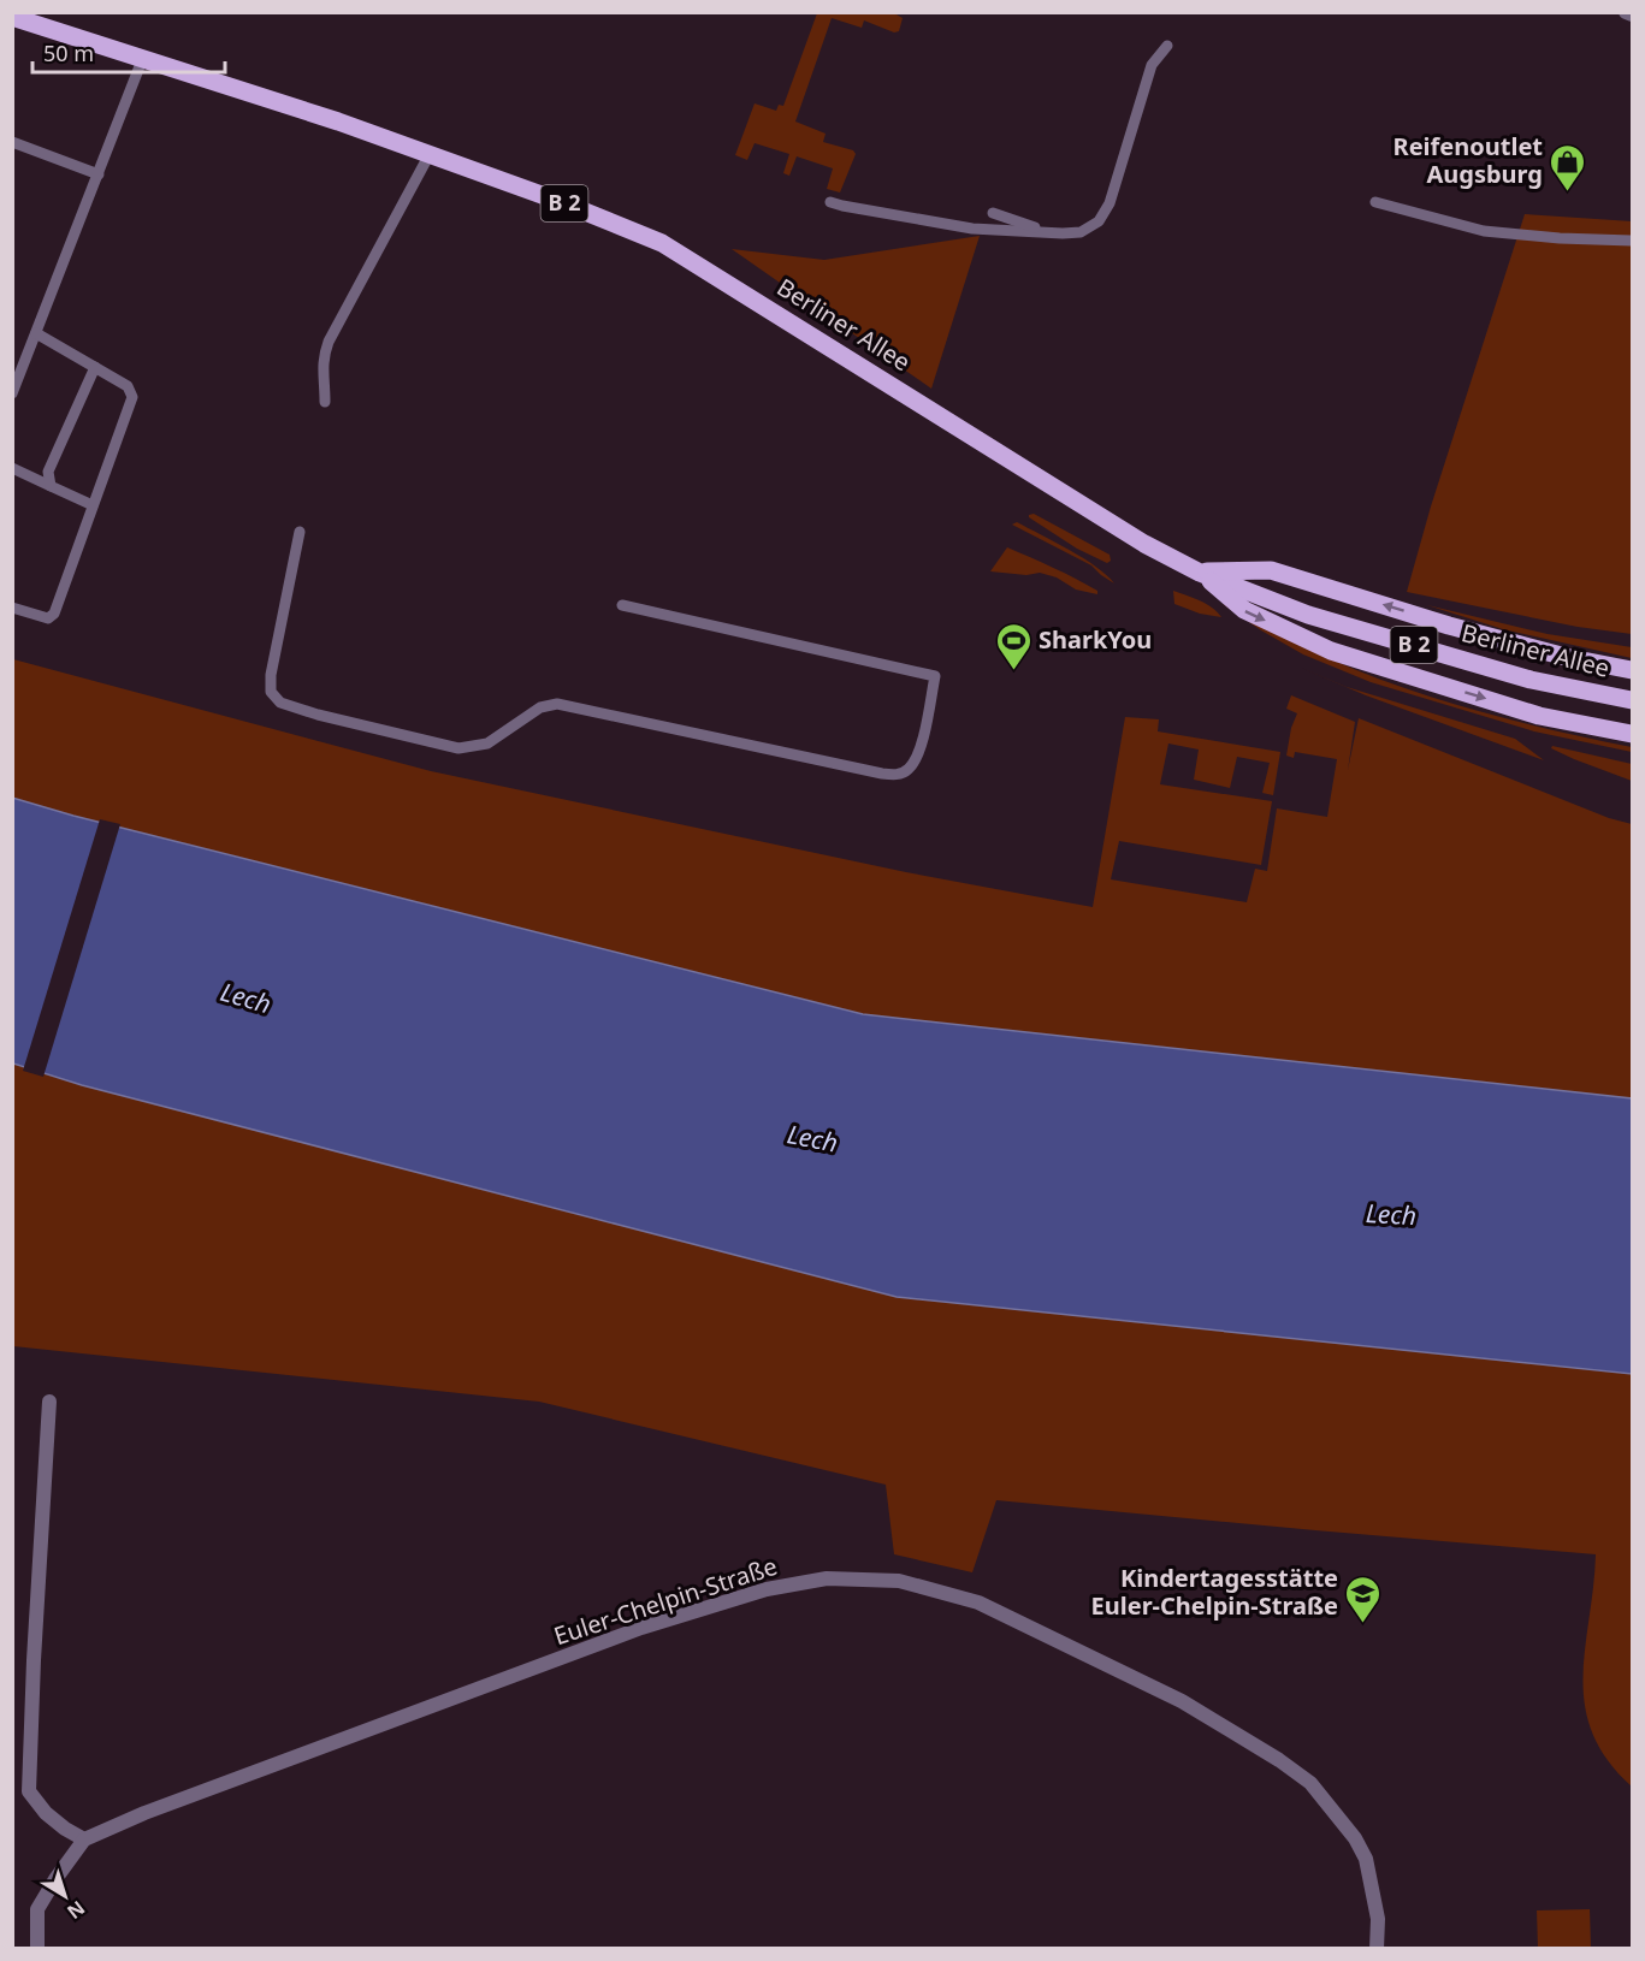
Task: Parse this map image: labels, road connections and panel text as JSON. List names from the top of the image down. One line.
{"streets":{"main road":["B 2","Berliner Allee"],"street":["Euler-Chelpin-Straße"]},"water":["Lech"],"places":{"shop":["Reifenoutlet Augsburg"],"sports":["SharkYou"],"school or university":["Kindertagesstätte Euler-Chelpin-Straße"]},"scale_bar":"50 m","north":"bottom right"}
